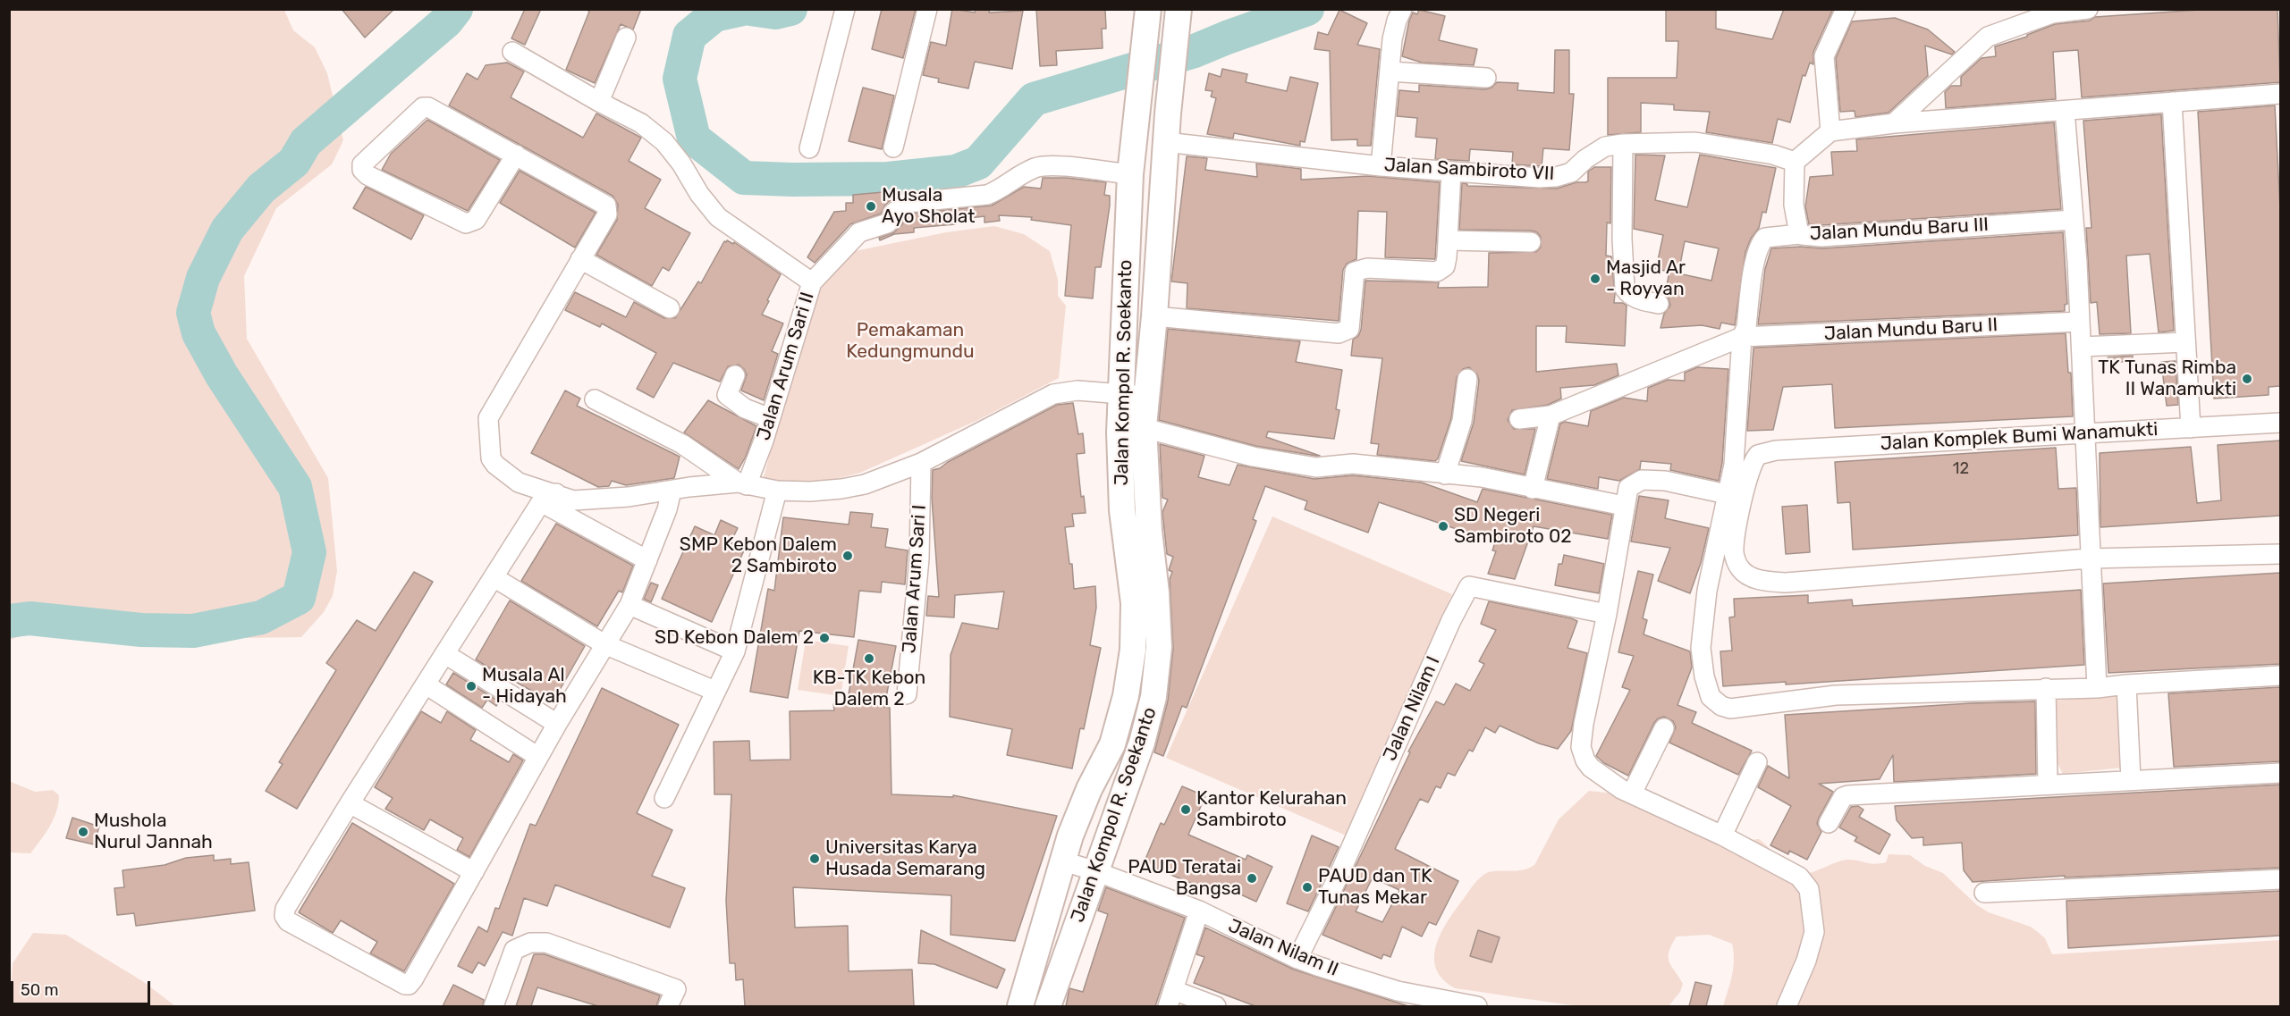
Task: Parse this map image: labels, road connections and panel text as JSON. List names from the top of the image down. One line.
{"streets":{"main road":["Jalan Kompol R. Soekanto"],"street":["Jalan Sambiroto VII","Jalan Mundu Baru III","Jalan Mundu Baru II","Jalan Arum Sari II","Jalan Komplek Bumi Wanamukti","Jalan Arum Sari I","Jalan Nilam I","Jalan Nilam II"]},"crossings":[["Jalan Sambiroto VII","Jalan Mundu Baru III"],["Jalan Sambiroto VII","Jalan Kompol R. Soekanto"],["Jalan Arum Sari II","Jalan Kompol R. Soekanto"],["Jalan Kompol R. Soekanto","Jalan Nilam II"],["Jalan Nilam I","Jalan Nilam II"]],"parks":["Pemakaman Kedungmundu"],"places":["Musala Ayo Sholat","Masjid Ar - Royyan","TK Tunas Rimba II Wanamukti","SD Negeri Sambiroto 02","SMP Kebon Dalem 2 Sambiroto","SD Kebon Dalem 2","KB-TK Kebon Dalem 2","Musala Al - Hidayah","Kantor Kelurahan Sambiroto","Mushola Nurul Jannah","Universitas Karya Husada Semarang","PAUD Teratai Bangsa","PAUD dan TK Tunas Mekar"],"house_numbers":["12"],"scale_bar":"50 m"}
